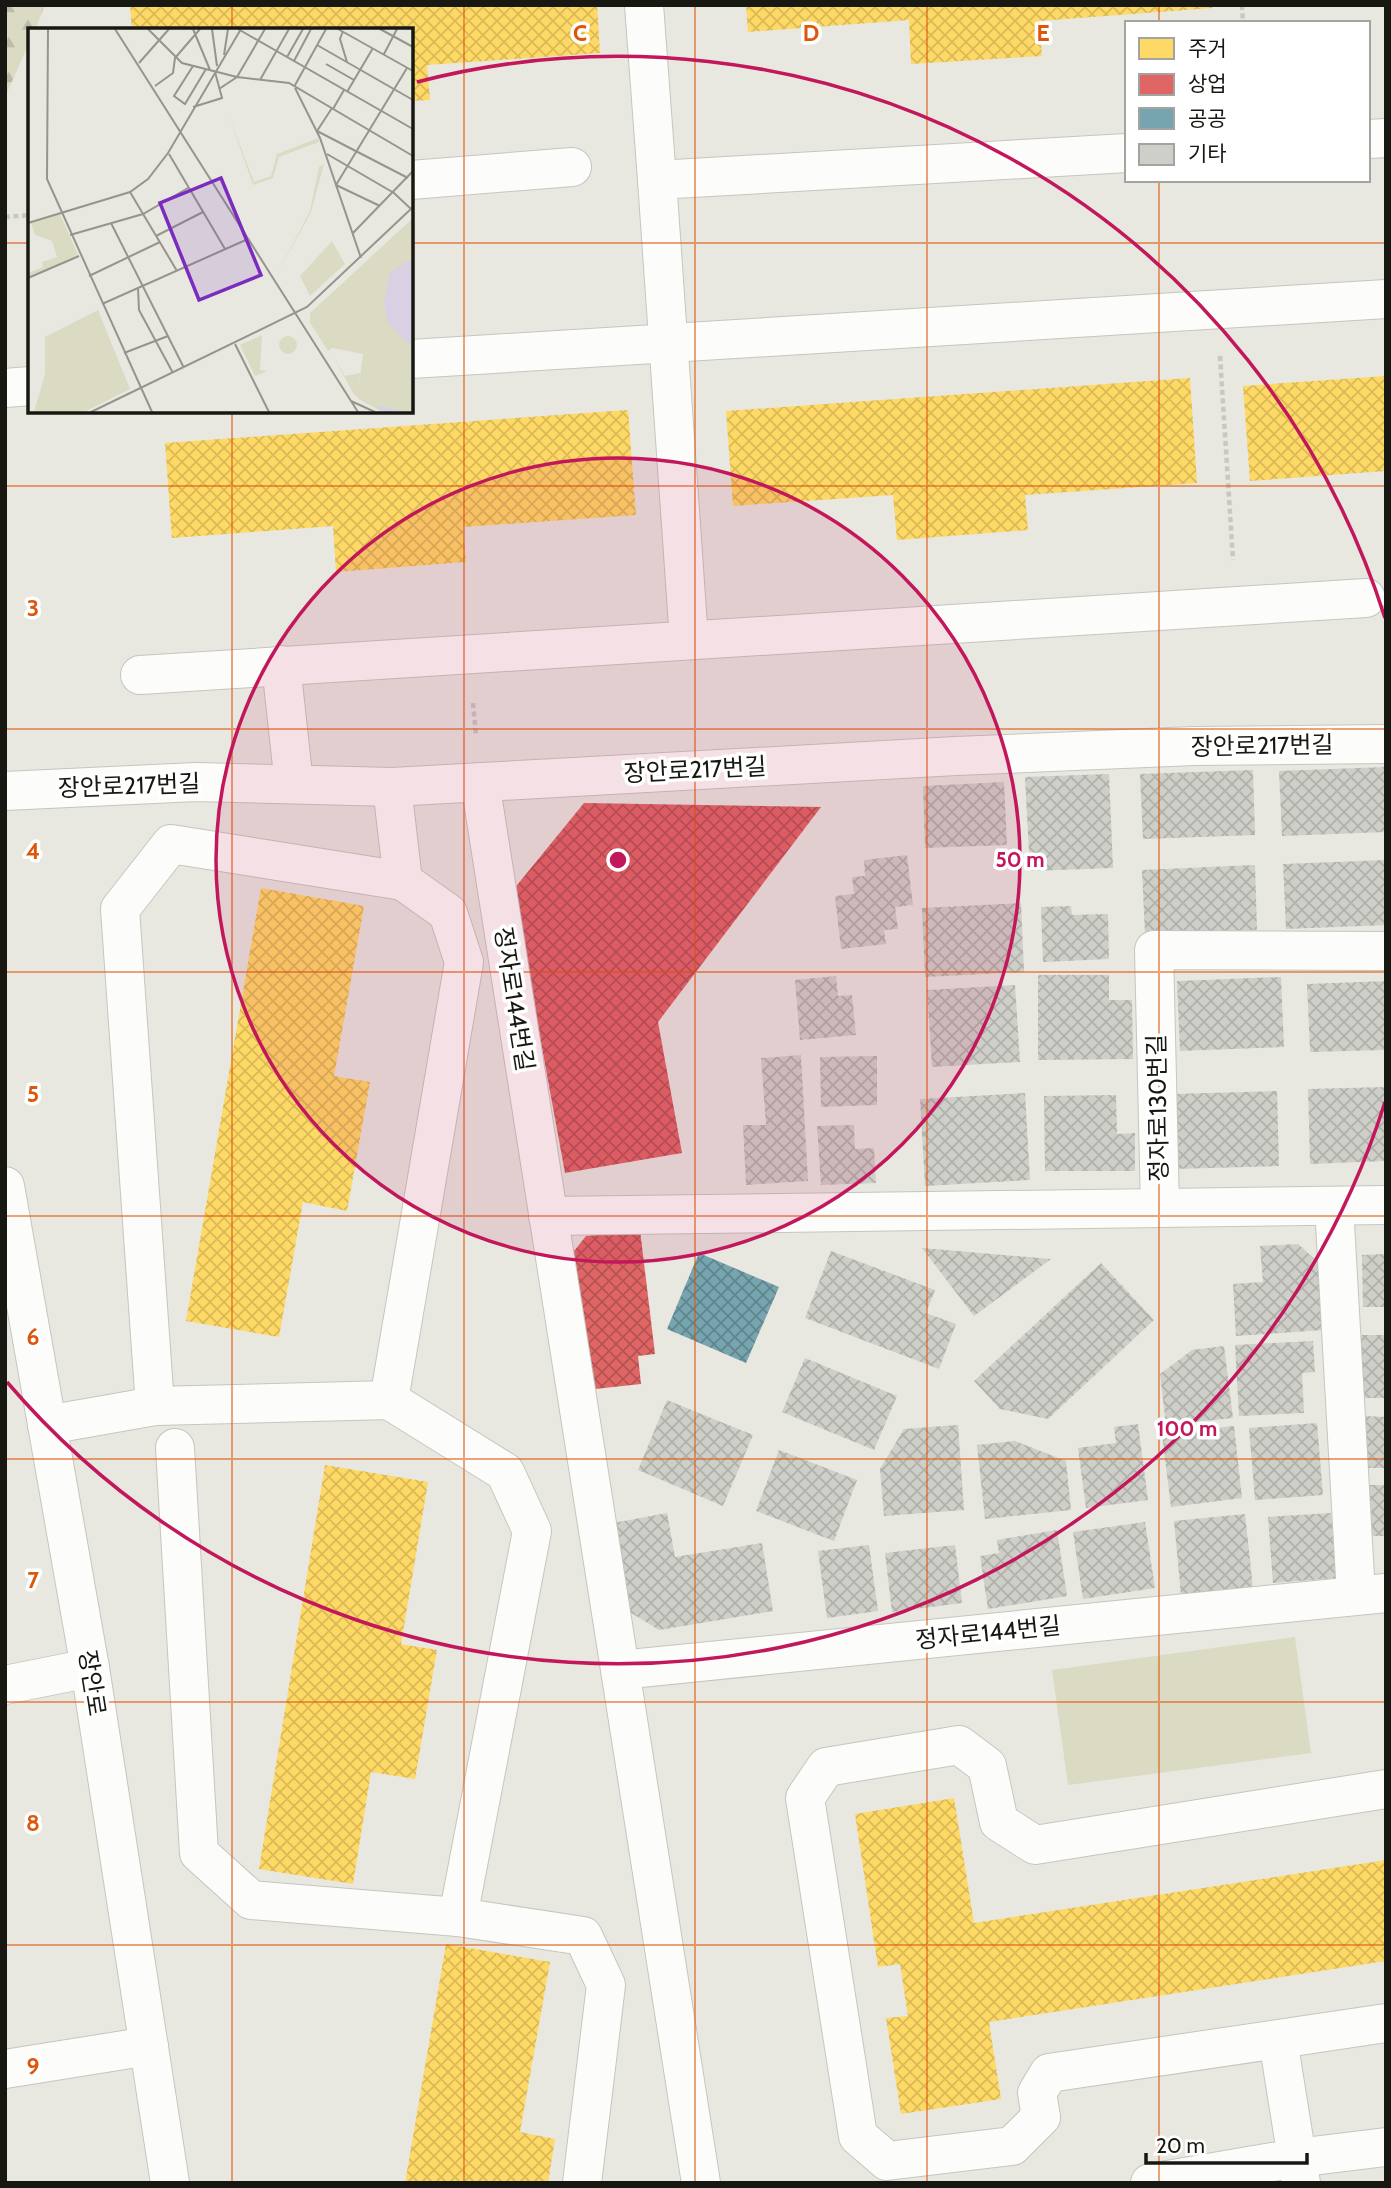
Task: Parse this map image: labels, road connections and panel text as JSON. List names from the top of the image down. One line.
{"streets":{"street":["장안로217번길","정자로144번길","정자로130번길","장안로"]},"crossings":[["장안로217번길","정자로144번길"]],"legend":["주거","상업","공공","기타"],"scale_bar":"20 m","grid":{"columns":["C","D","E"],"rows":["3","4","5","6","7","8","9"]},"rings":["50 m","100 m"]}
